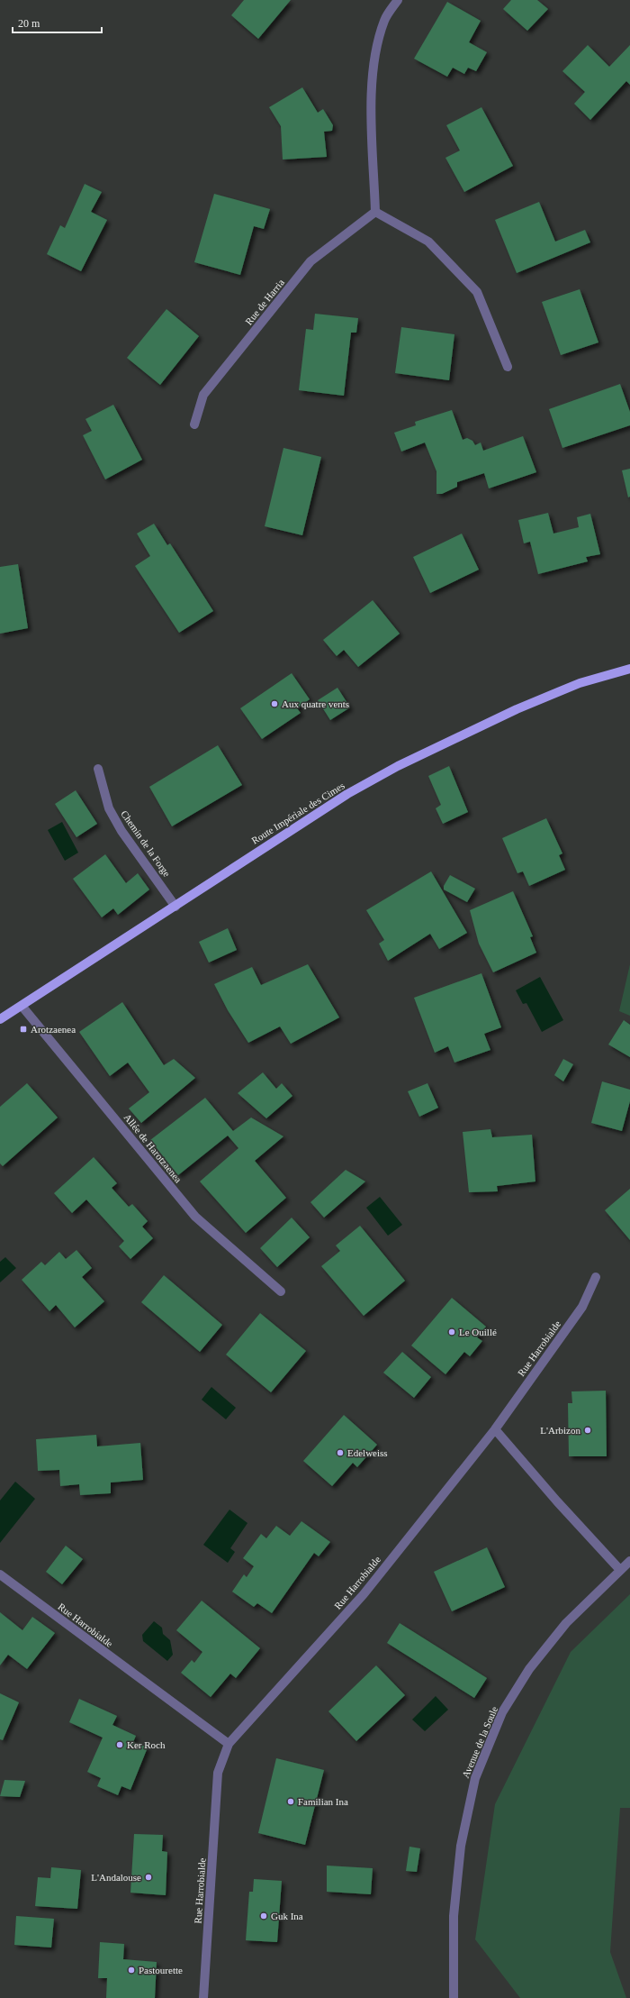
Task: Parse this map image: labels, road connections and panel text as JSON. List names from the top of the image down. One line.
{"streets":{"main road":["Route Impériale des Cimes"],"street":["Rue de Harria","Chemin de la Forge","Allée de Harotzaenea","Rue Harrobialde","Avenue de la Soule"]},"crossings":[["Route Impériale des Cimes","Chemin de la Forge"],["Route Impériale des Cimes","Allée de Harotzaenea"]],"places":{"other":["Aux quatre vents","Le Ouillé","L'Arbizon","Edelweiss","Ker Roch","Familian Ina","L'Andalouse","Guk Ina","Pastourette"],"transit":["Arotzaenea"]},"scale_bar":"20 m"}
